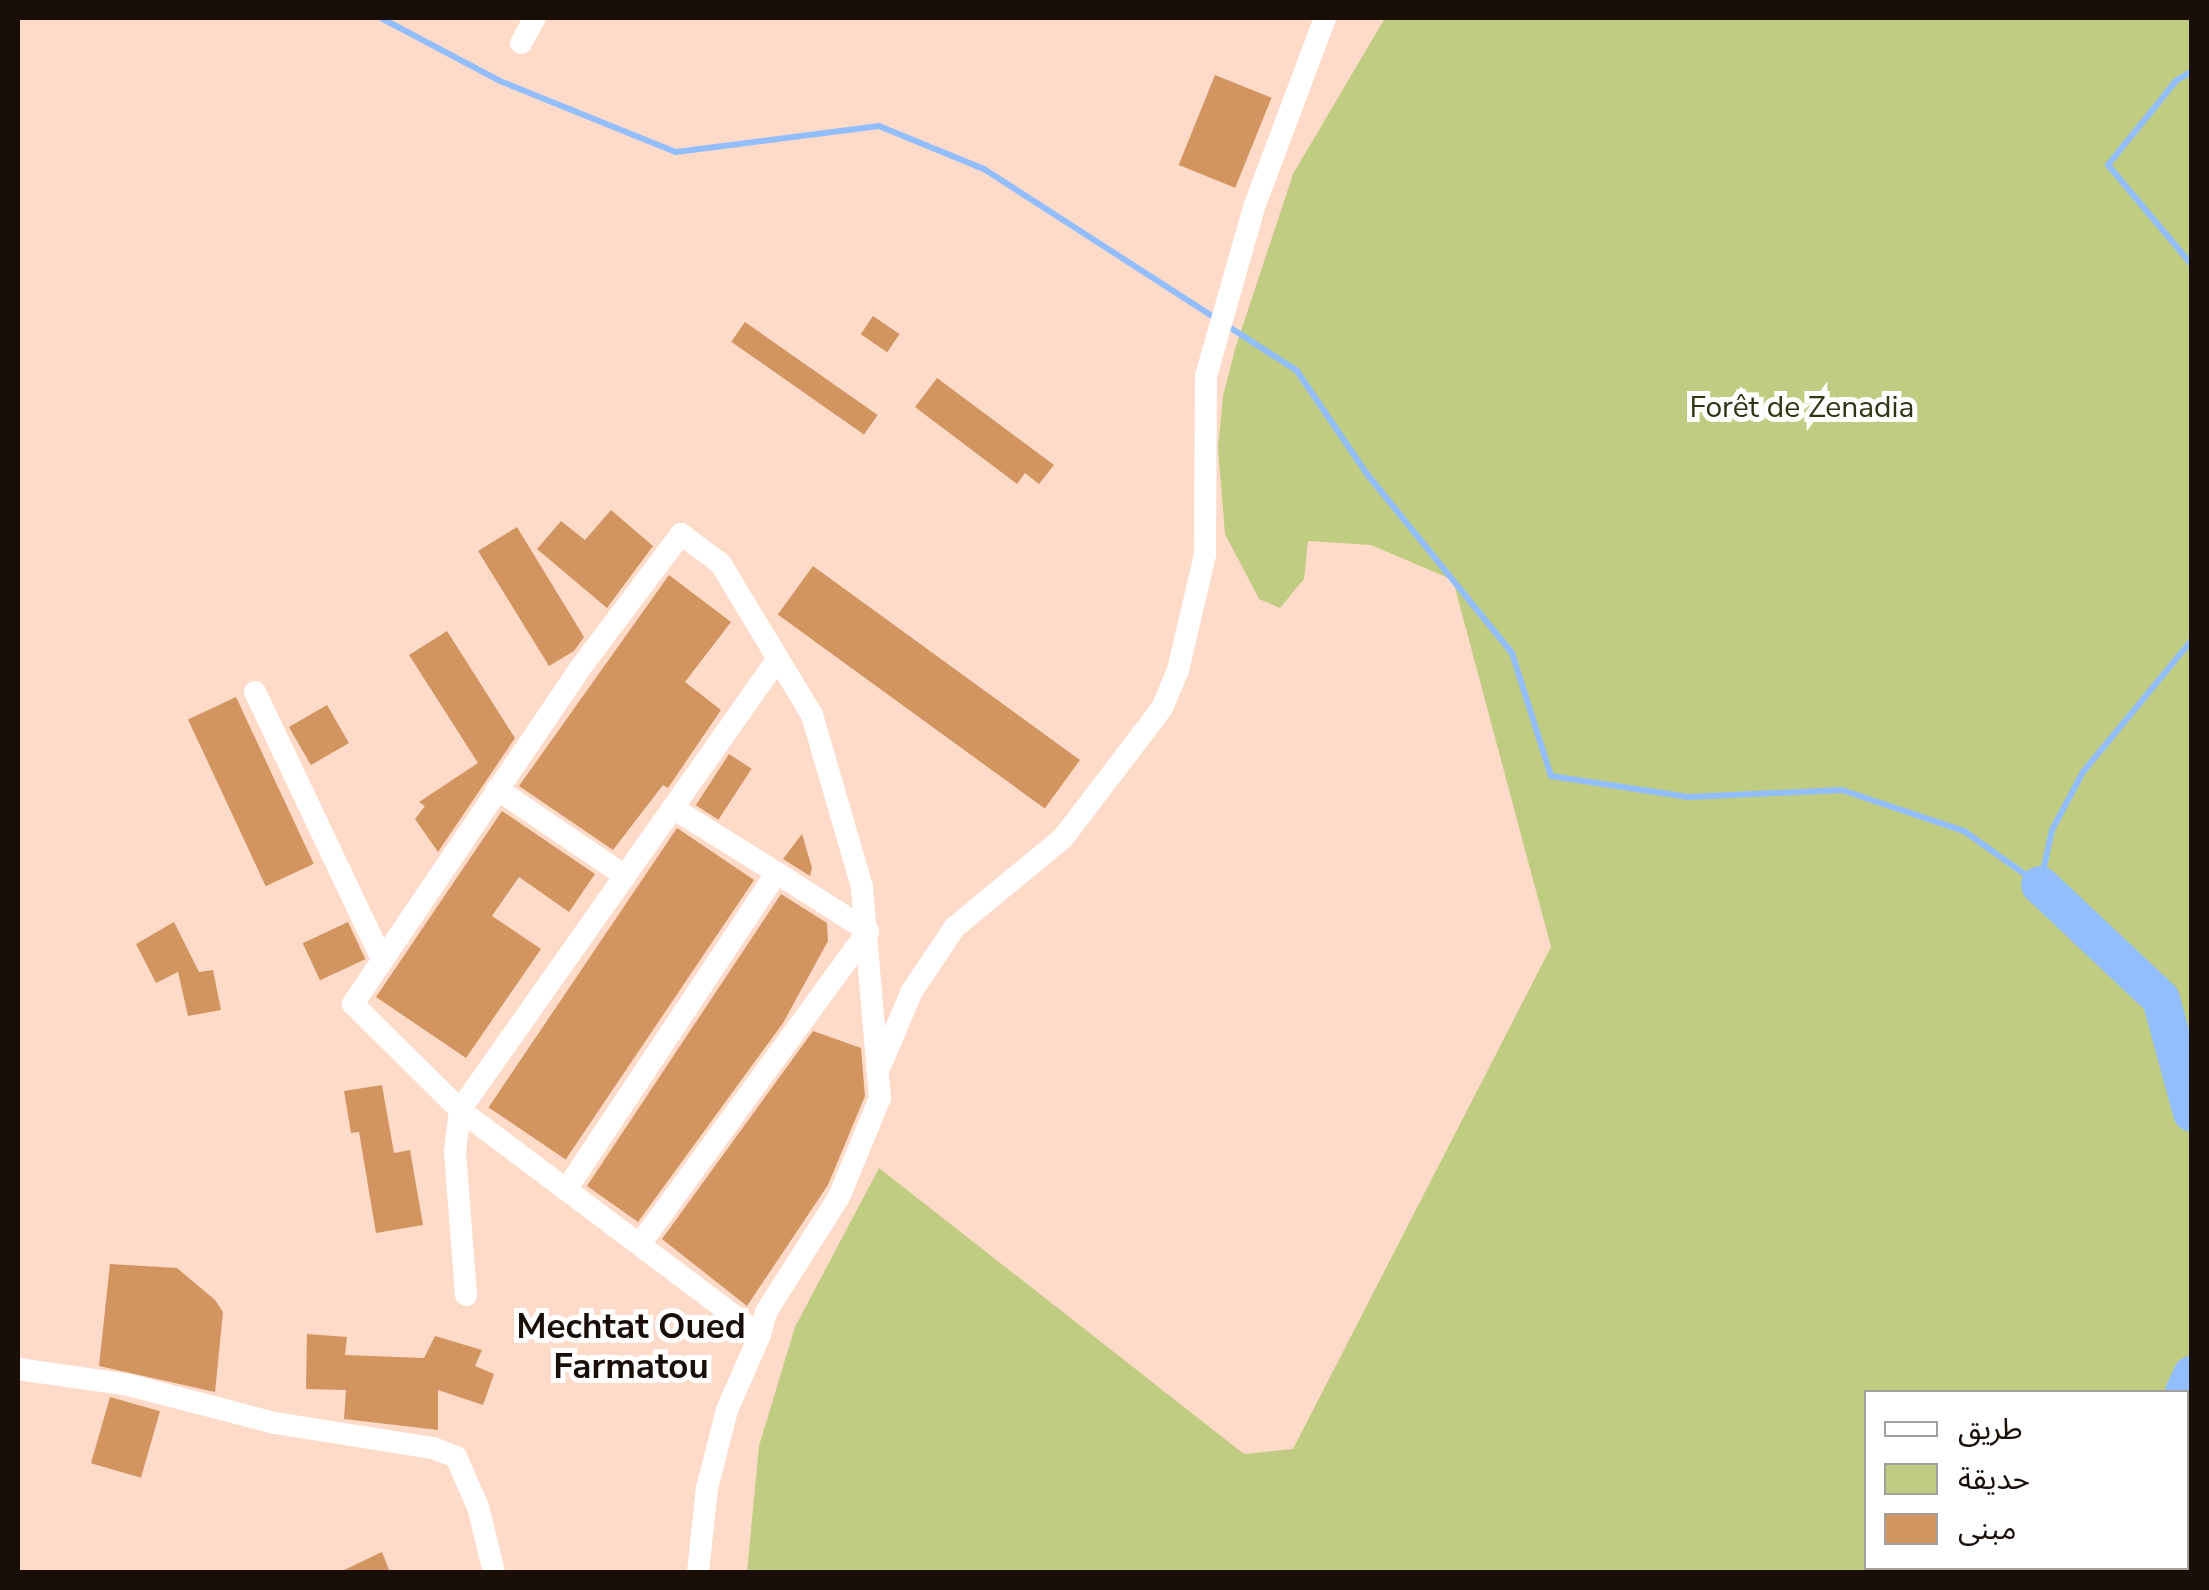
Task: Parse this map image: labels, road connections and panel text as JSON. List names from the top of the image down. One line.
{"districts":["Mechtat Oued Farmatou"],"parks":["Forêt de Zenadia"],"legend":["طريق","حديقة","مبنى"]}
